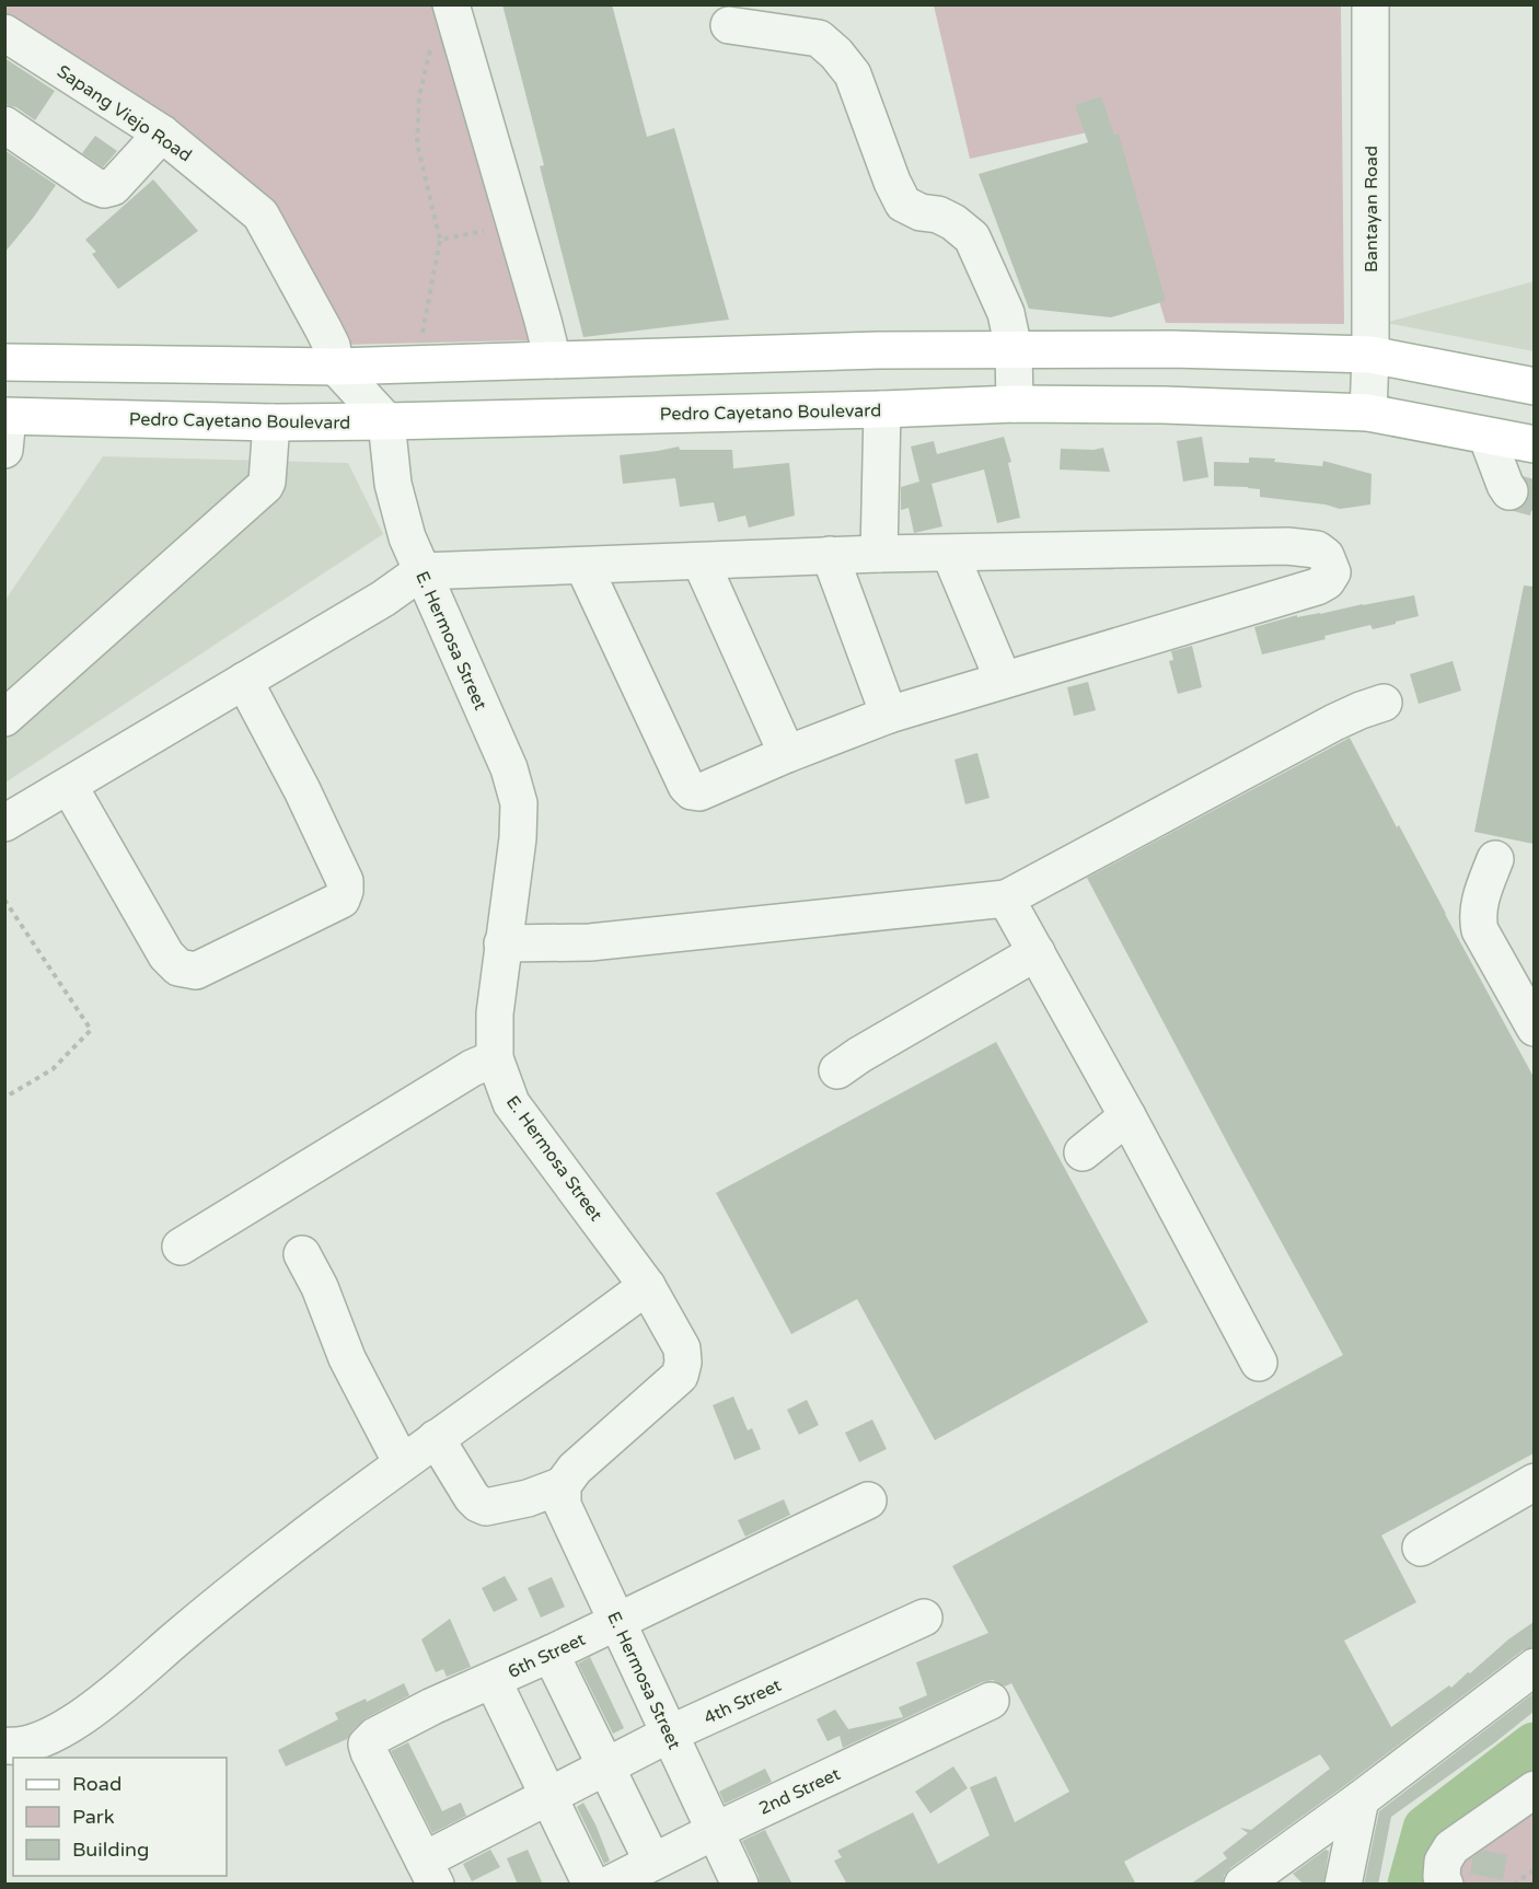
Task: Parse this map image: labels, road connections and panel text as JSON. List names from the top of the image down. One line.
{"streets":{"main road":["Pedro Cayetano Boulevard"],"street":["Sapang Viejo Road","Bantayan Road","E. Hermosa Street","6th Street","4th Street","2nd Street"]},"crossings":[["Bantayan Road","Pedro Cayetano Boulevard"],["Pedro Cayetano Boulevard","E. Hermosa Street"],["E. Hermosa Street","6th Street"],["E. Hermosa Street","4th Street"],["E. Hermosa Street","2nd Street"],["6th Street","4th Street"]],"legend":["Road","Park","Building"]}
